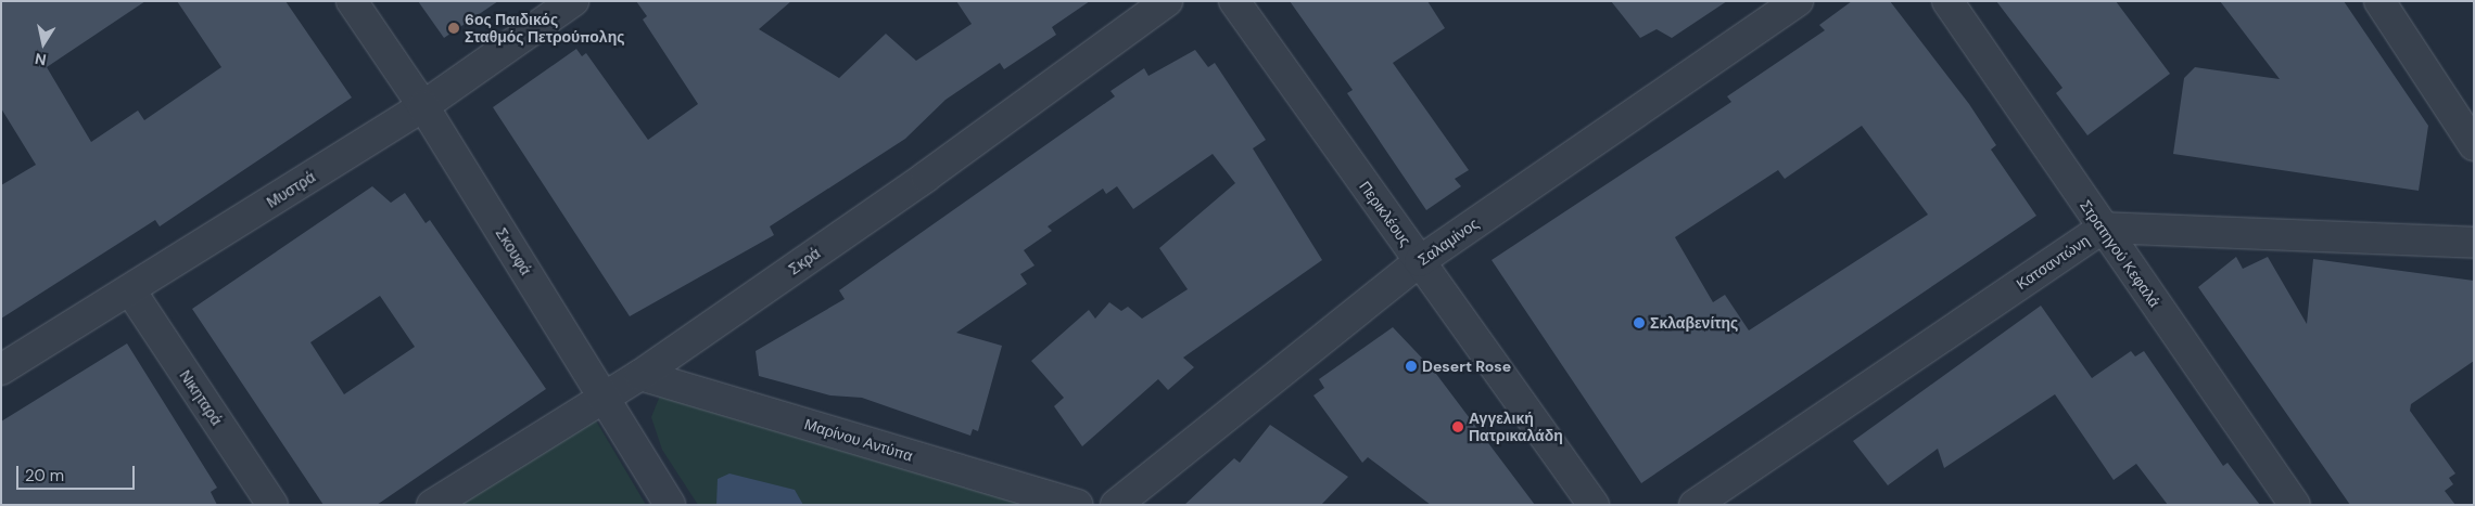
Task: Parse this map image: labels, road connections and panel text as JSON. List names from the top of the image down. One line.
{"streets":{"street":["Μυστρά","Περικλέους","Σαλαμίνος","Σκουφά","Στρατηγού Κεφαλά","Σκρά","Κατσαντώνη","Νικηταρά","Μαρίνου Αντύπα"]},"crossings":[["Μυστρά","Σκουφά"],["Μυστρά","Νικηταρά"],["Περικλέους","Σαλαμίνος"],["Σκουφά","Σκρά"],["Στρατηγού Κεφαλά","Κατσαντώνη"],["Σκρά","Μαρίνου Αντύπα"]],"places":["6ος Παιδικός Σταθμός Πετρούπολης","Σκλαβενίτης","Desert Rose","Αγγελική Πατρικαλάδη"],"scale_bar":"20 m","north":"bottom"}
